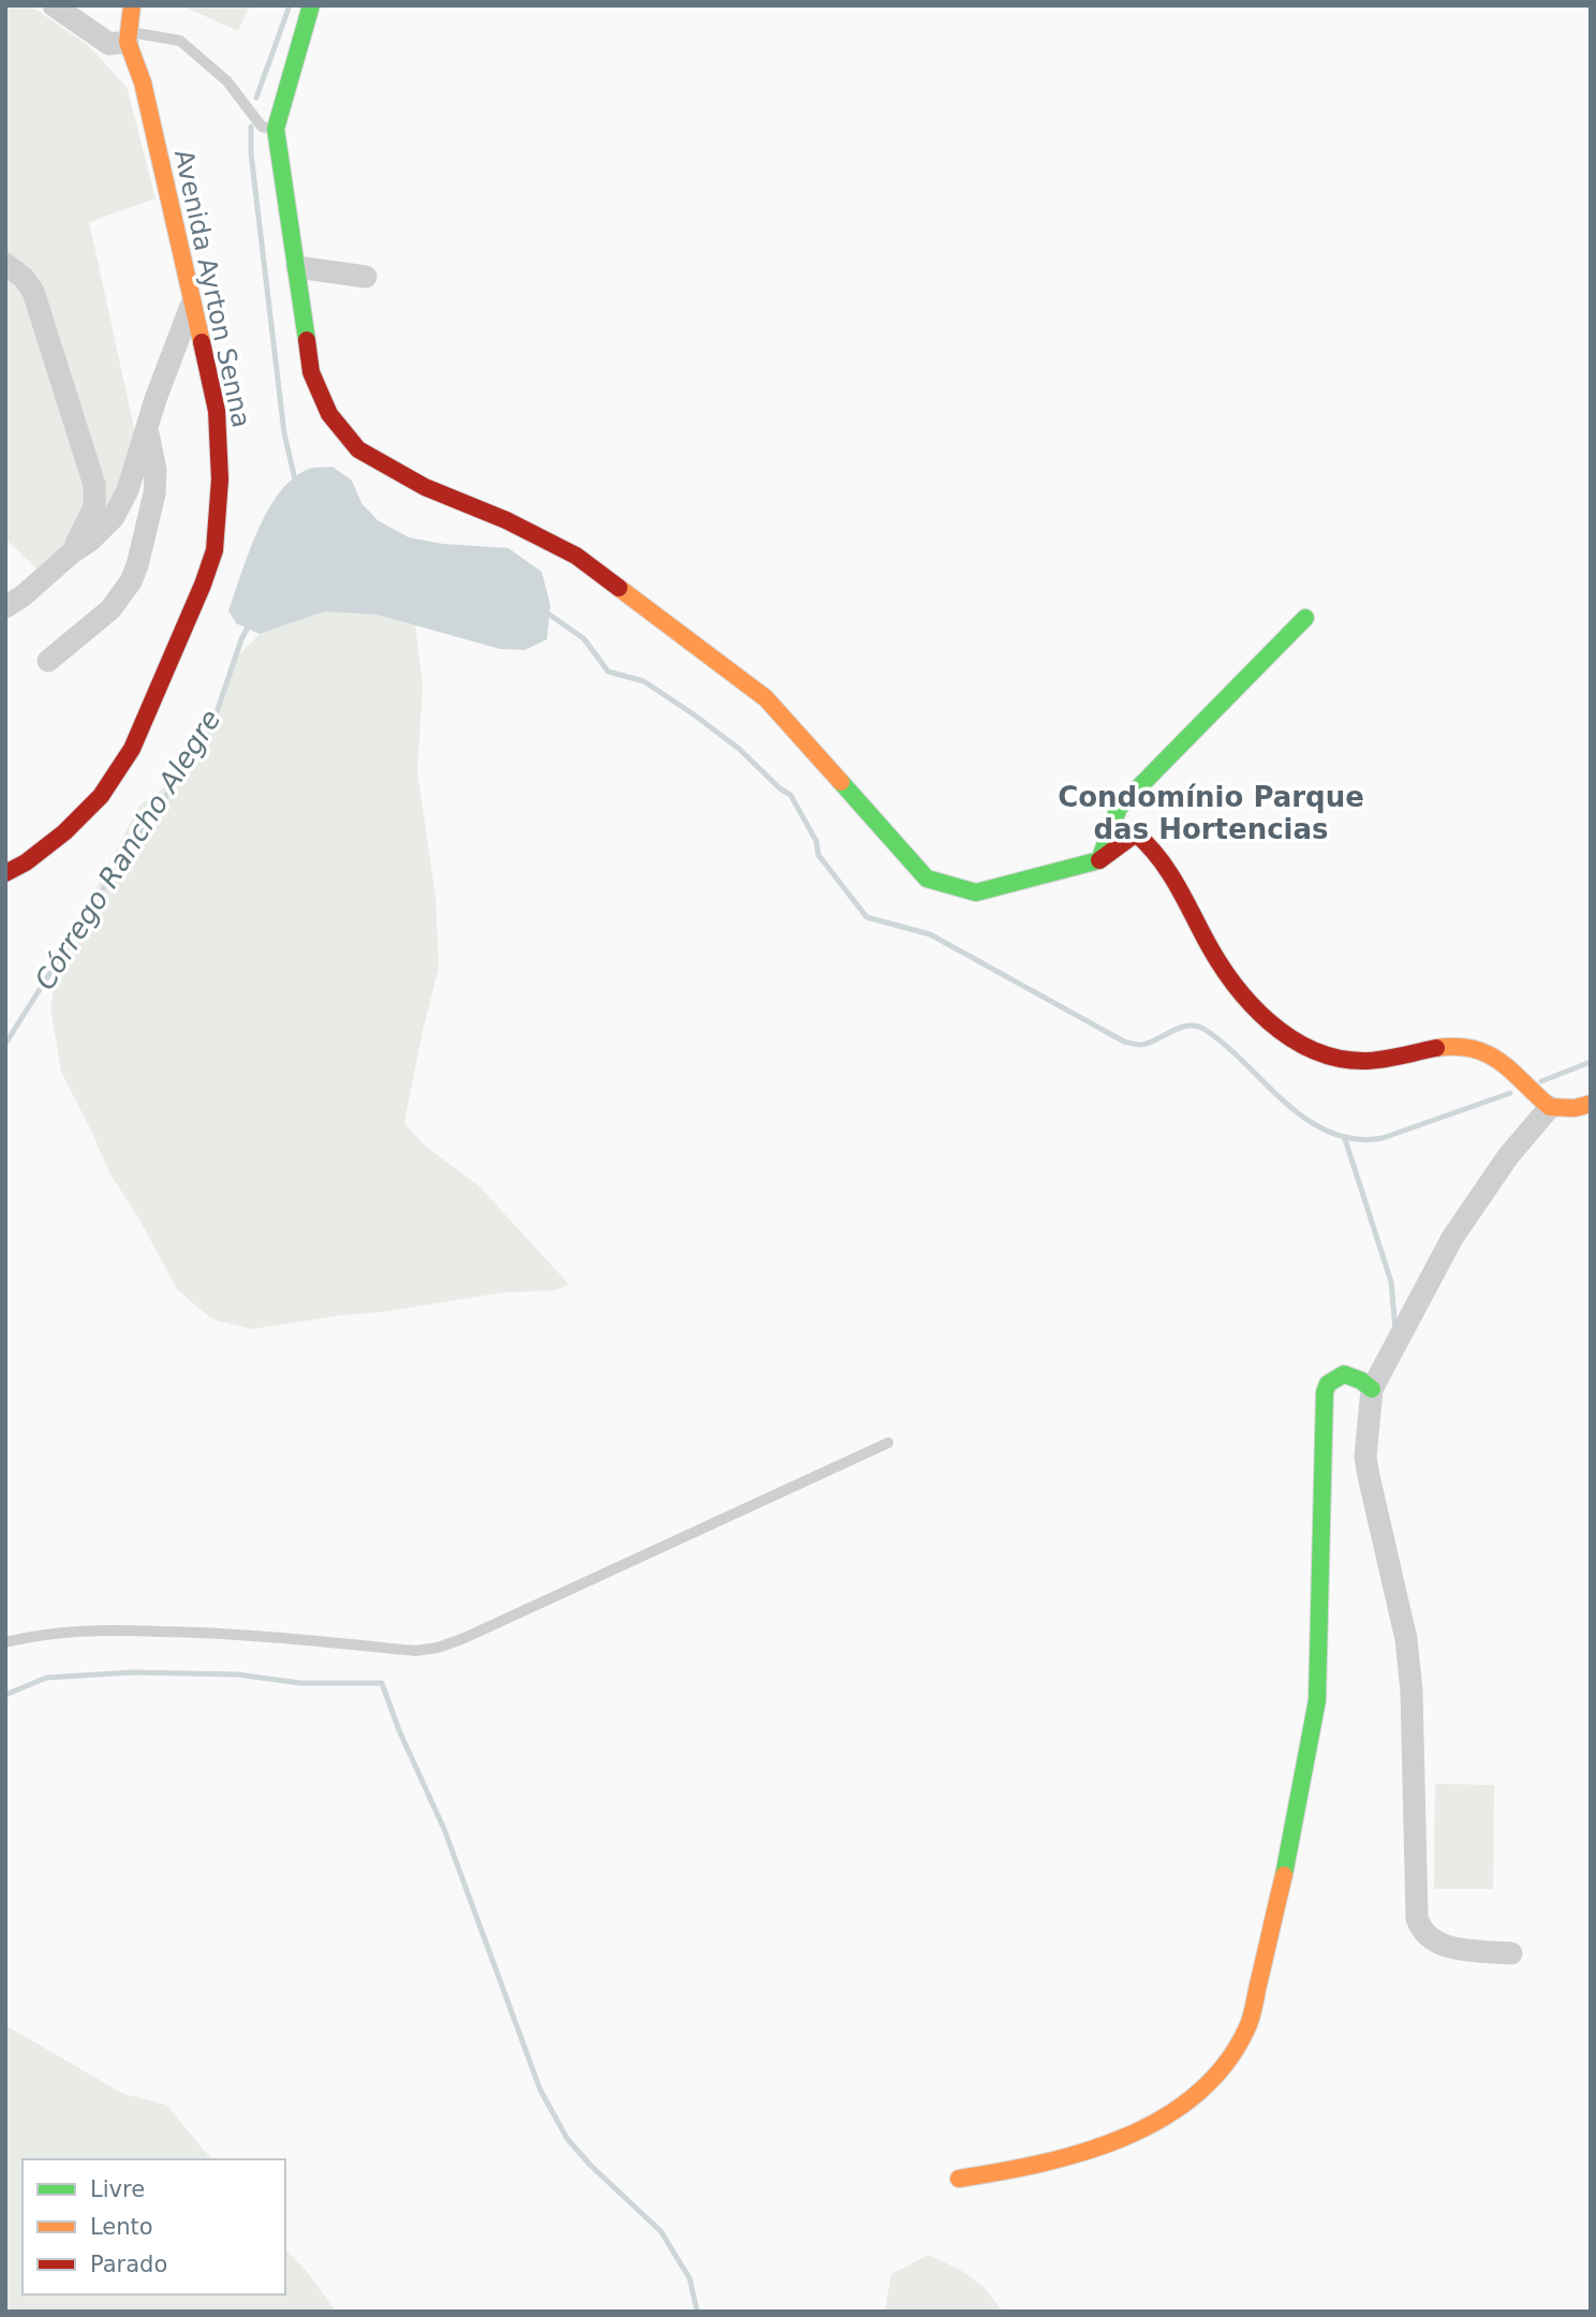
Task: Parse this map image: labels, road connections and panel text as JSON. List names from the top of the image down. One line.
{"streets":{"street":["Avenida Ayrton Senna"]},"districts":["Condomínio Parque das Hortencias"],"water":["Córrego Rancho Alegre"],"legend":["Livre","Lento","Parado"]}
